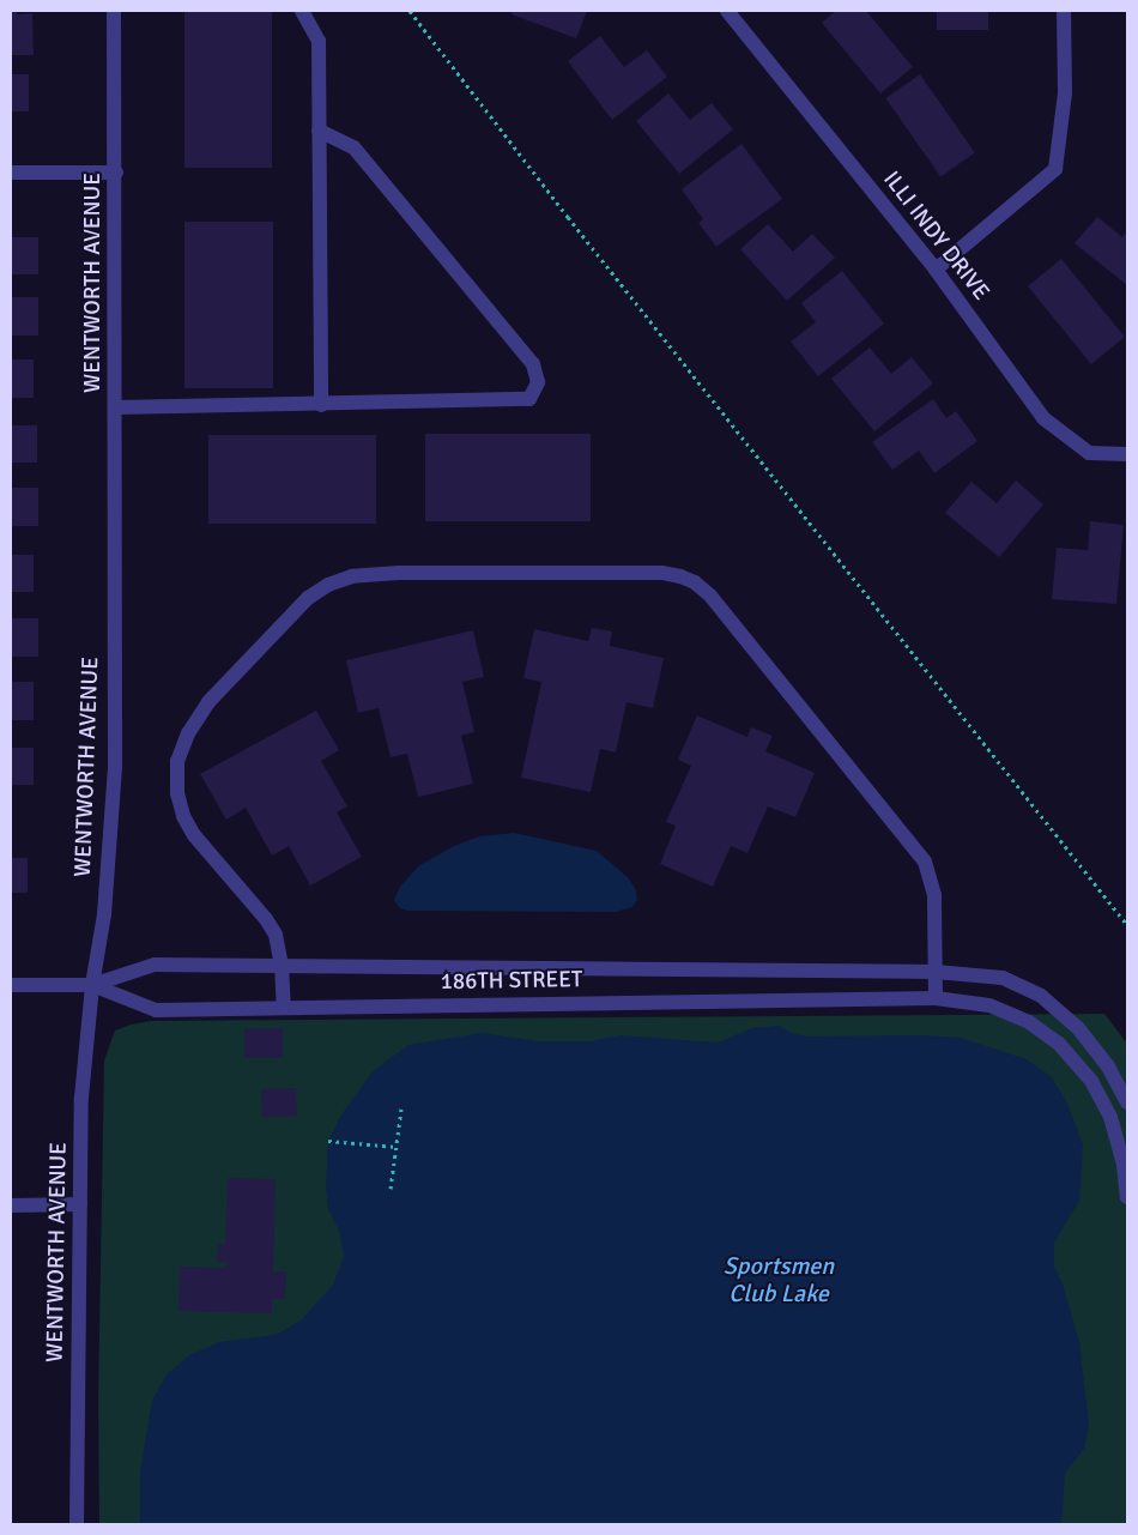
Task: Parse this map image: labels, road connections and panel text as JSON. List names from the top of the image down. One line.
{"streets":{"street":["ILLI INDY DRIVE","WENTWORTH AVENUE","186TH STREET"]},"crossings":[["WENTWORTH AVENUE","186TH STREET"]],"water":["Sportsmen Club Lake"]}
